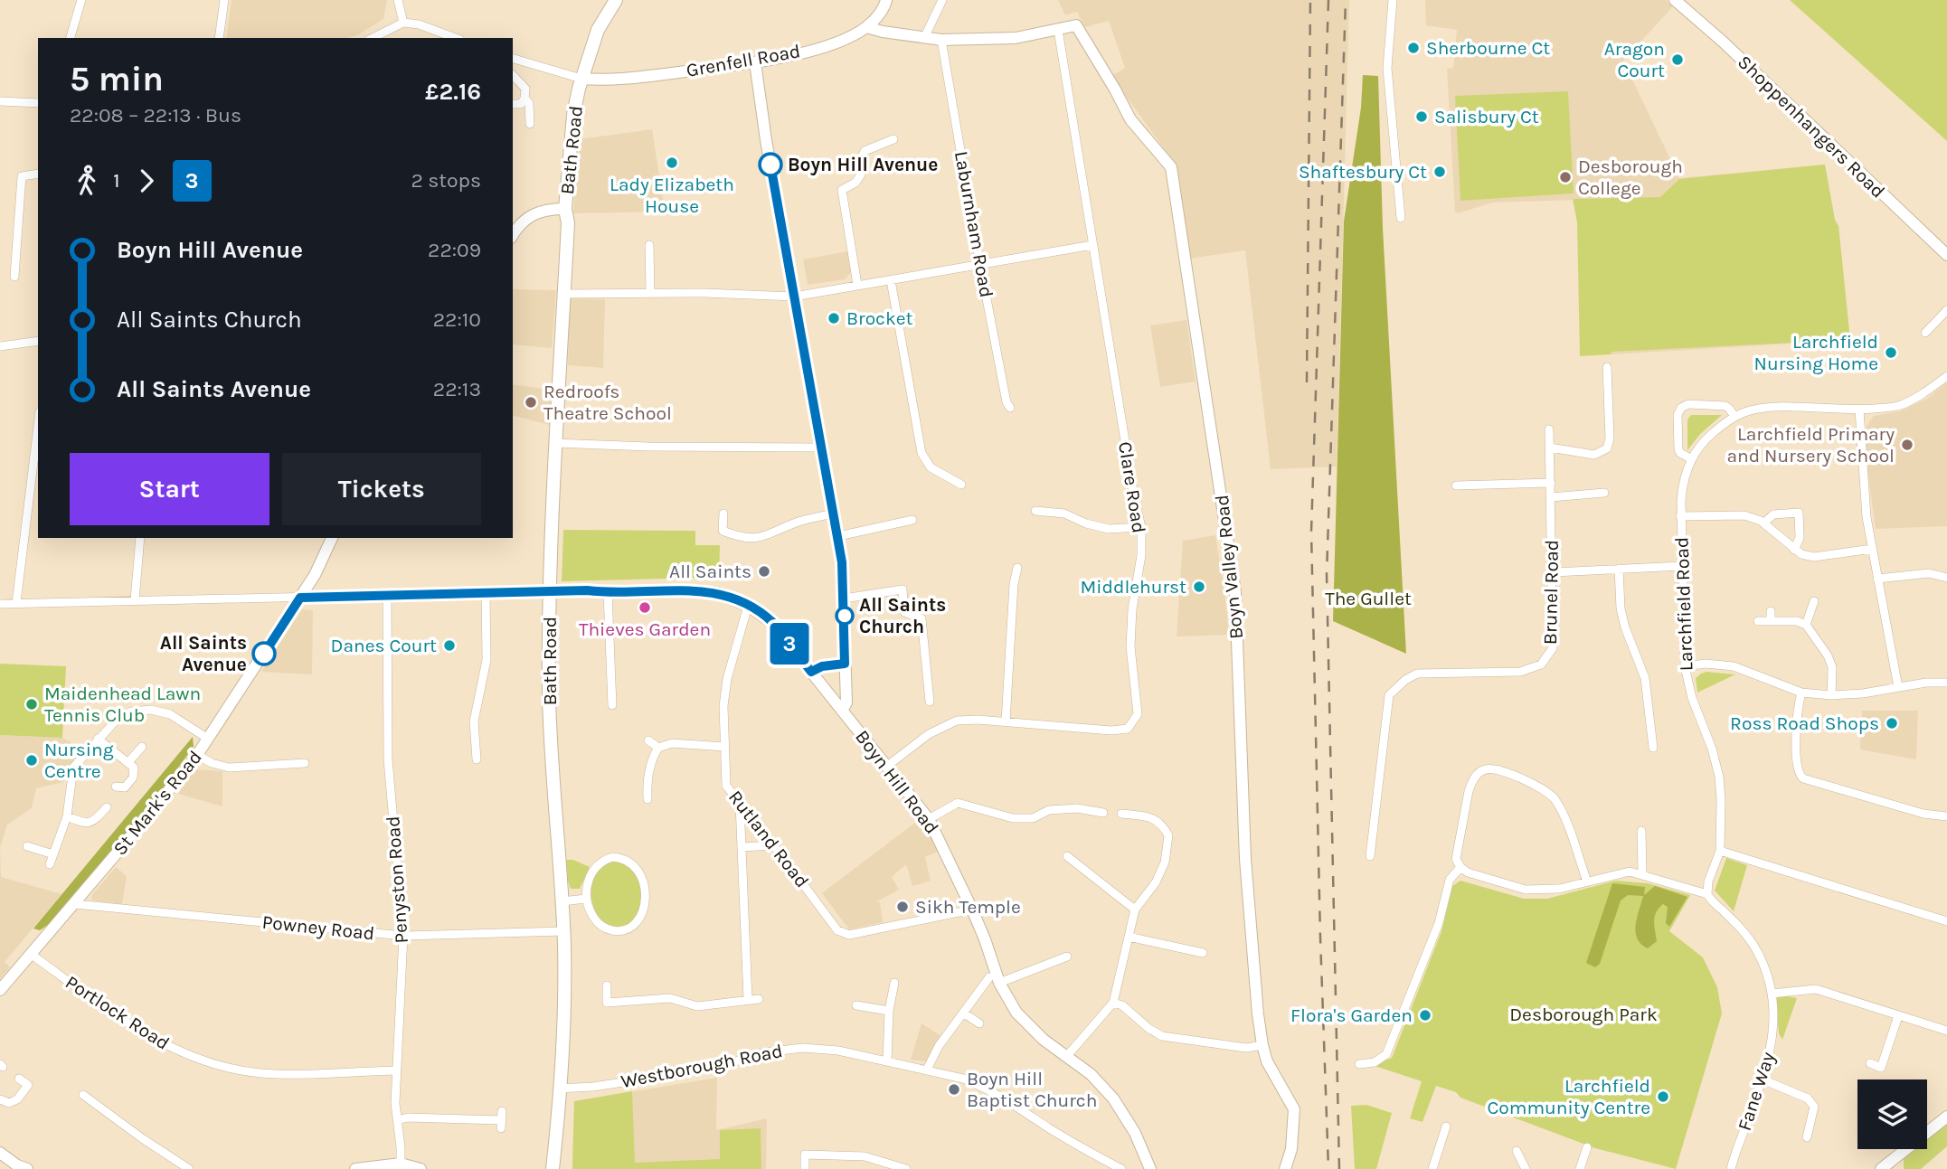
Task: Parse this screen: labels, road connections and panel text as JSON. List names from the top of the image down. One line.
{"streets":{"main road":["Bath Road"],"street":["Grenfell Road","Shoppenhangers Road","Laburnham Road","Clare Road","Boyn Valley Road","Brunel Road","Larchfield Road","Boyn Hill Road","St Mark's Road","Rutland Road","Penyston Road","Powney Road","Portlock Road","Westborough Road","Fane Way"]},"crossings":[["Grenfell Road","Bath Road"],["Bath Road","Boyn Hill Road"],["Bath Road","Powney Road"],["Bath Road","Westborough Road"],["Clare Road","Boyn Valley Road"],["Clare Road","Boyn Hill Road"],["Larchfield Road","Fane Way"],["Boyn Hill Road","Rutland Road"],["St Mark's Road","Powney Road"],["St Mark's Road","Portlock Road"],["Penyston Road","Powney Road"],["Penyston Road","Portlock Road"]],"parks":["The Gullet","Desborough Park"],"places":["Sherbourne Ct","Aragon Court","Salisbury Ct","Lady Elizabeth House","Boyn Hill Avenue","Shaftesbury Ct","Desborough College","Brocket","Larchfield Nursing Home","Redroofs Theatre School","Larchfield Primary and Nursery School","All Saints","Middlehurst","Thieves Garden","All Saints Church","Danes Court","All Saints Avenue","Maidenhead Lawn Tennis Club","Ross Road Shops","Nursing Centre","Sikh Temple","Flora's Garden","Boyn Hill Baptist Church","Larchfield Community Centre"],"lines":["bus line 3"],"page":{"on_map":"3","heading":["5 min","22:08 – 22:13 · Bus","£2.16"],"legs":["1","3","2 stops"],"list":[{"name":"Boyn Hill Avenue","value":"22:09"},{"name":"All Saints Church","value":"22:10"},{"name":"All Saints Avenue","value":"22:13"}],"buttons":["Start","Tickets"]}}
